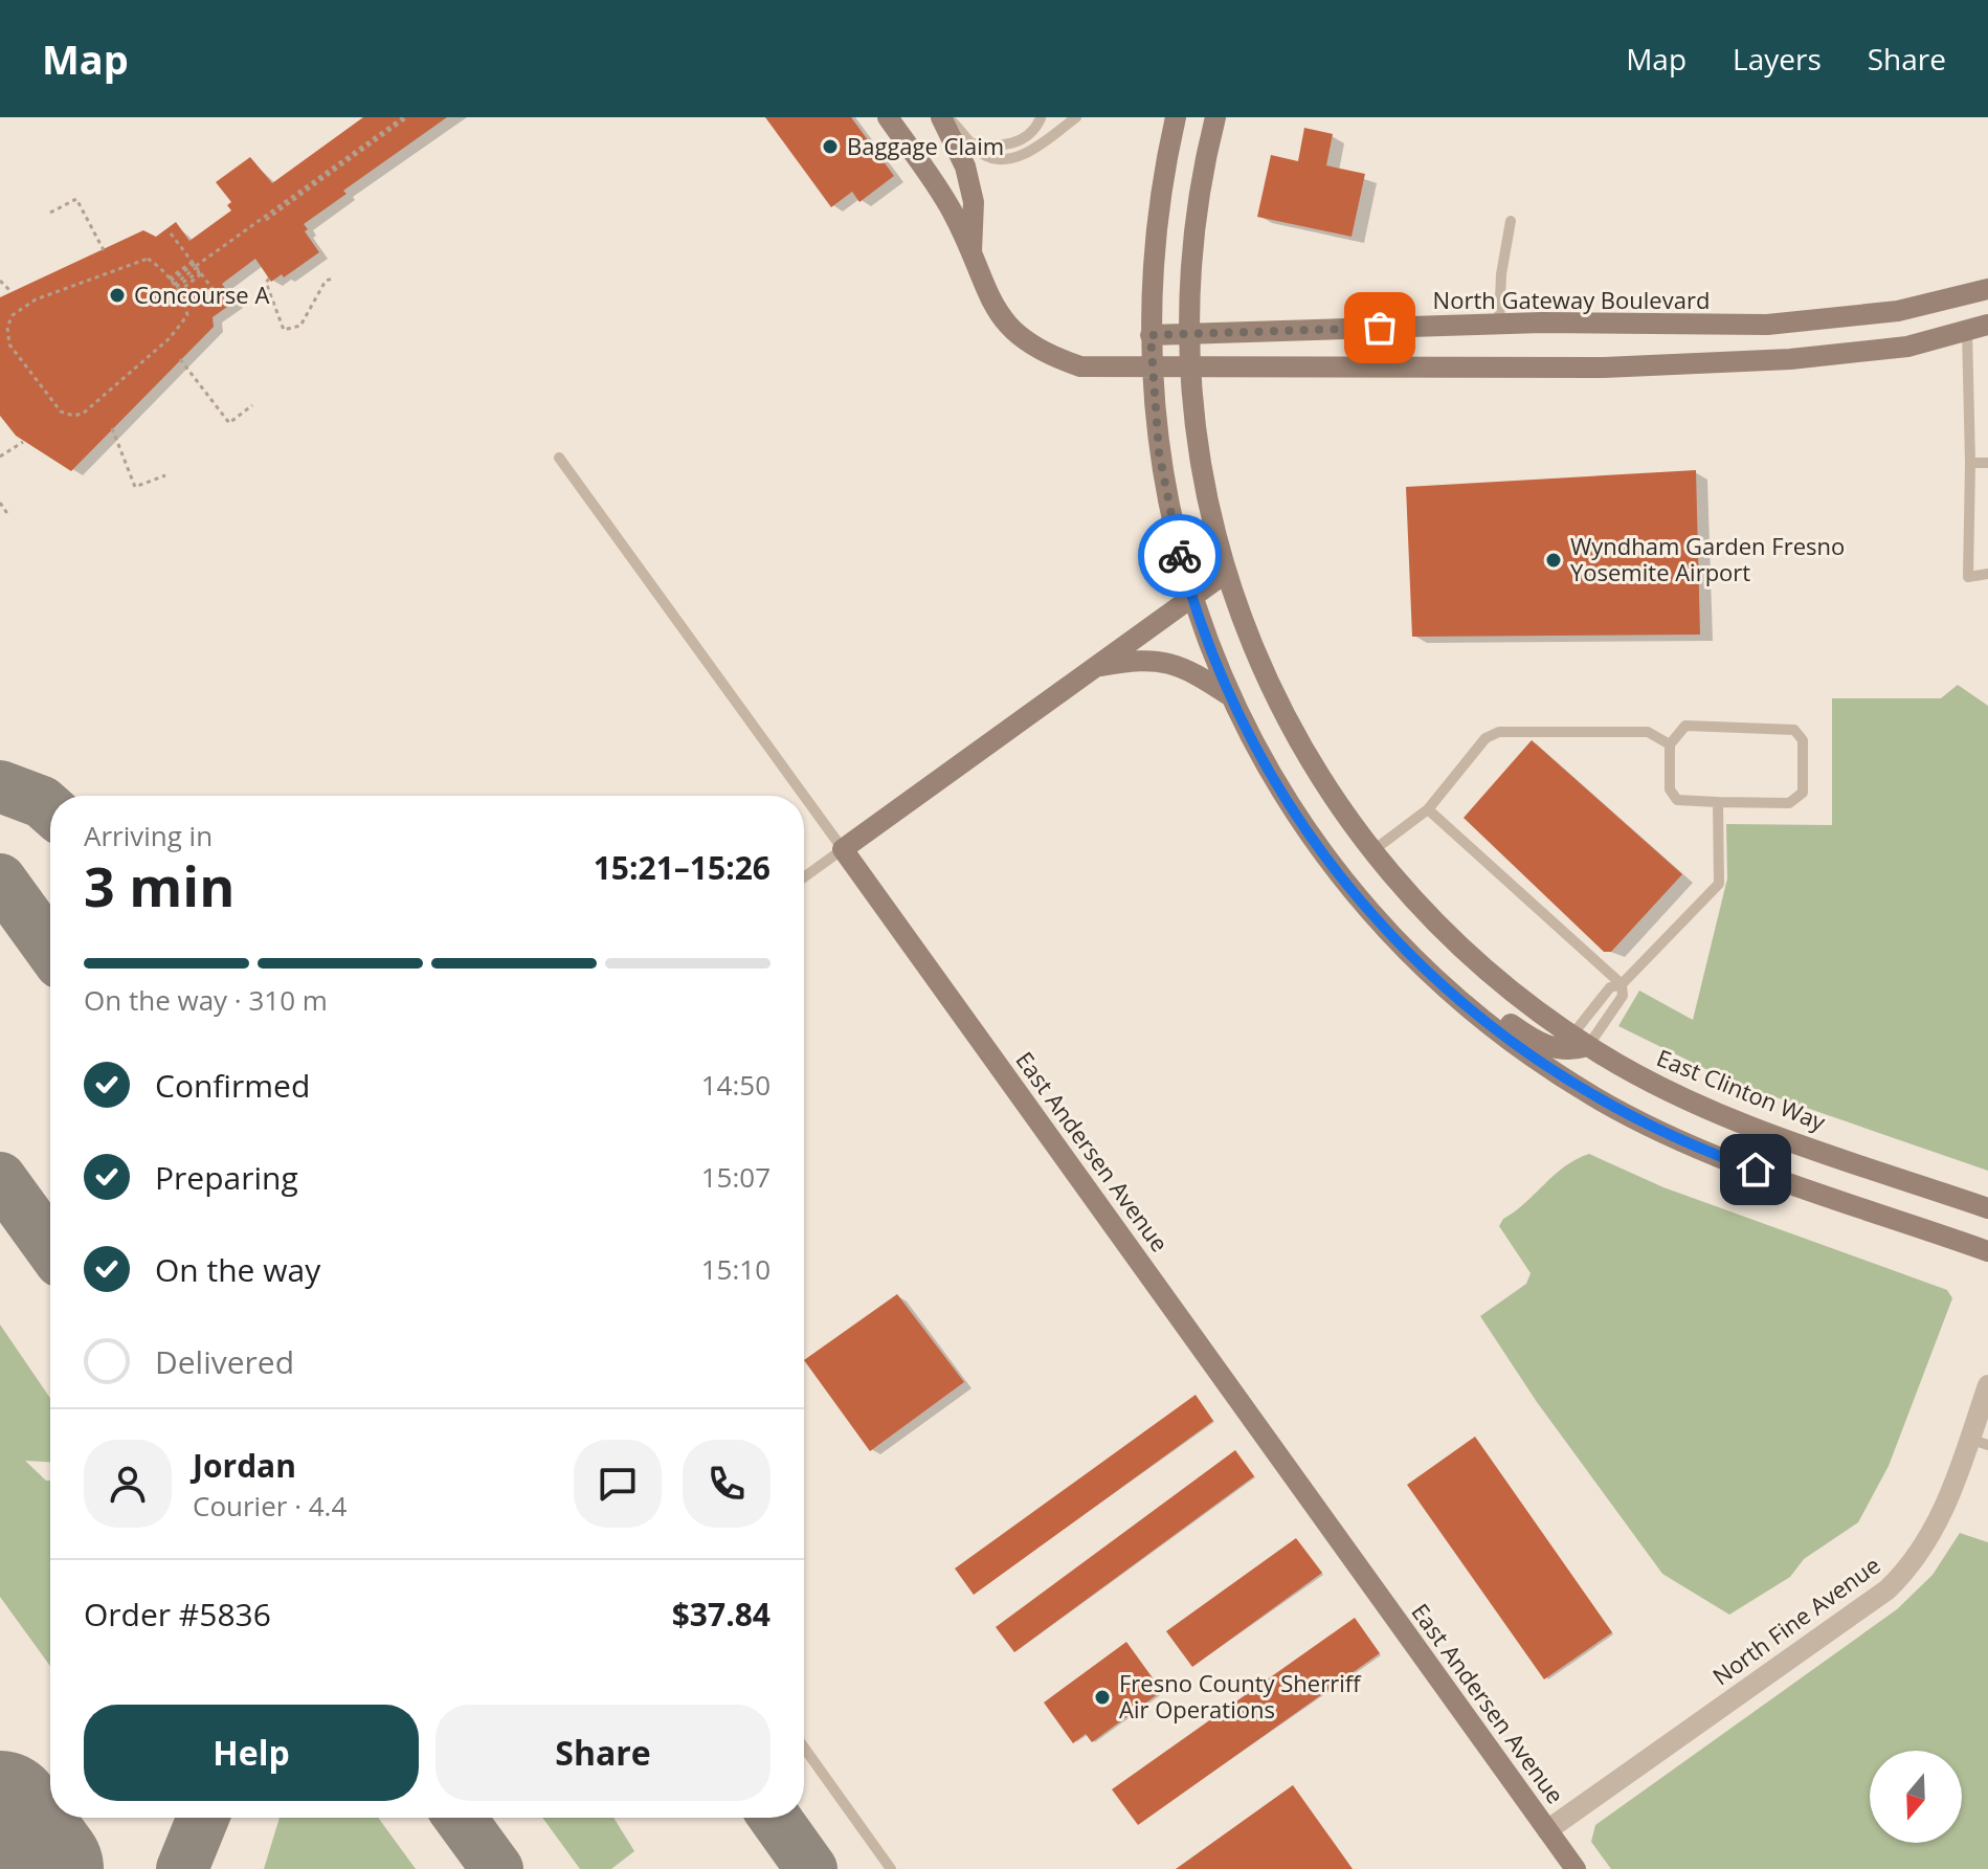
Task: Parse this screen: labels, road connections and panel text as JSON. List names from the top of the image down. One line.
{"streets":{"main road":["North Gateway Boulevard","East Clinton Way","East Andersen Avenue"],"street":["North Fine Avenue"]},"crossings":[["North Gateway Boulevard","East Clinton Way"],["East Andersen Avenue","North Fine Avenue"]],"places":["Baggage Claim","Concourse A","Wyndham Garden Fresno Yosemite Airport","Fresno County Sherriff Air Operations"],"north":"bottom","page":{"header":"Map","nav":["Map","Layers","Share"],"heading":["3 min","Arriving in","15:21–15:26"],"panel":["Jordan","Courier · 4.4","Order #5836","$37.84"],"bar":"On the way · 310 m","list":[["Confirmed","14:50"],["Preparing","15:07"],["On the way","15:10"],"Delivered"],"buttons":["Help","Share"]}}
